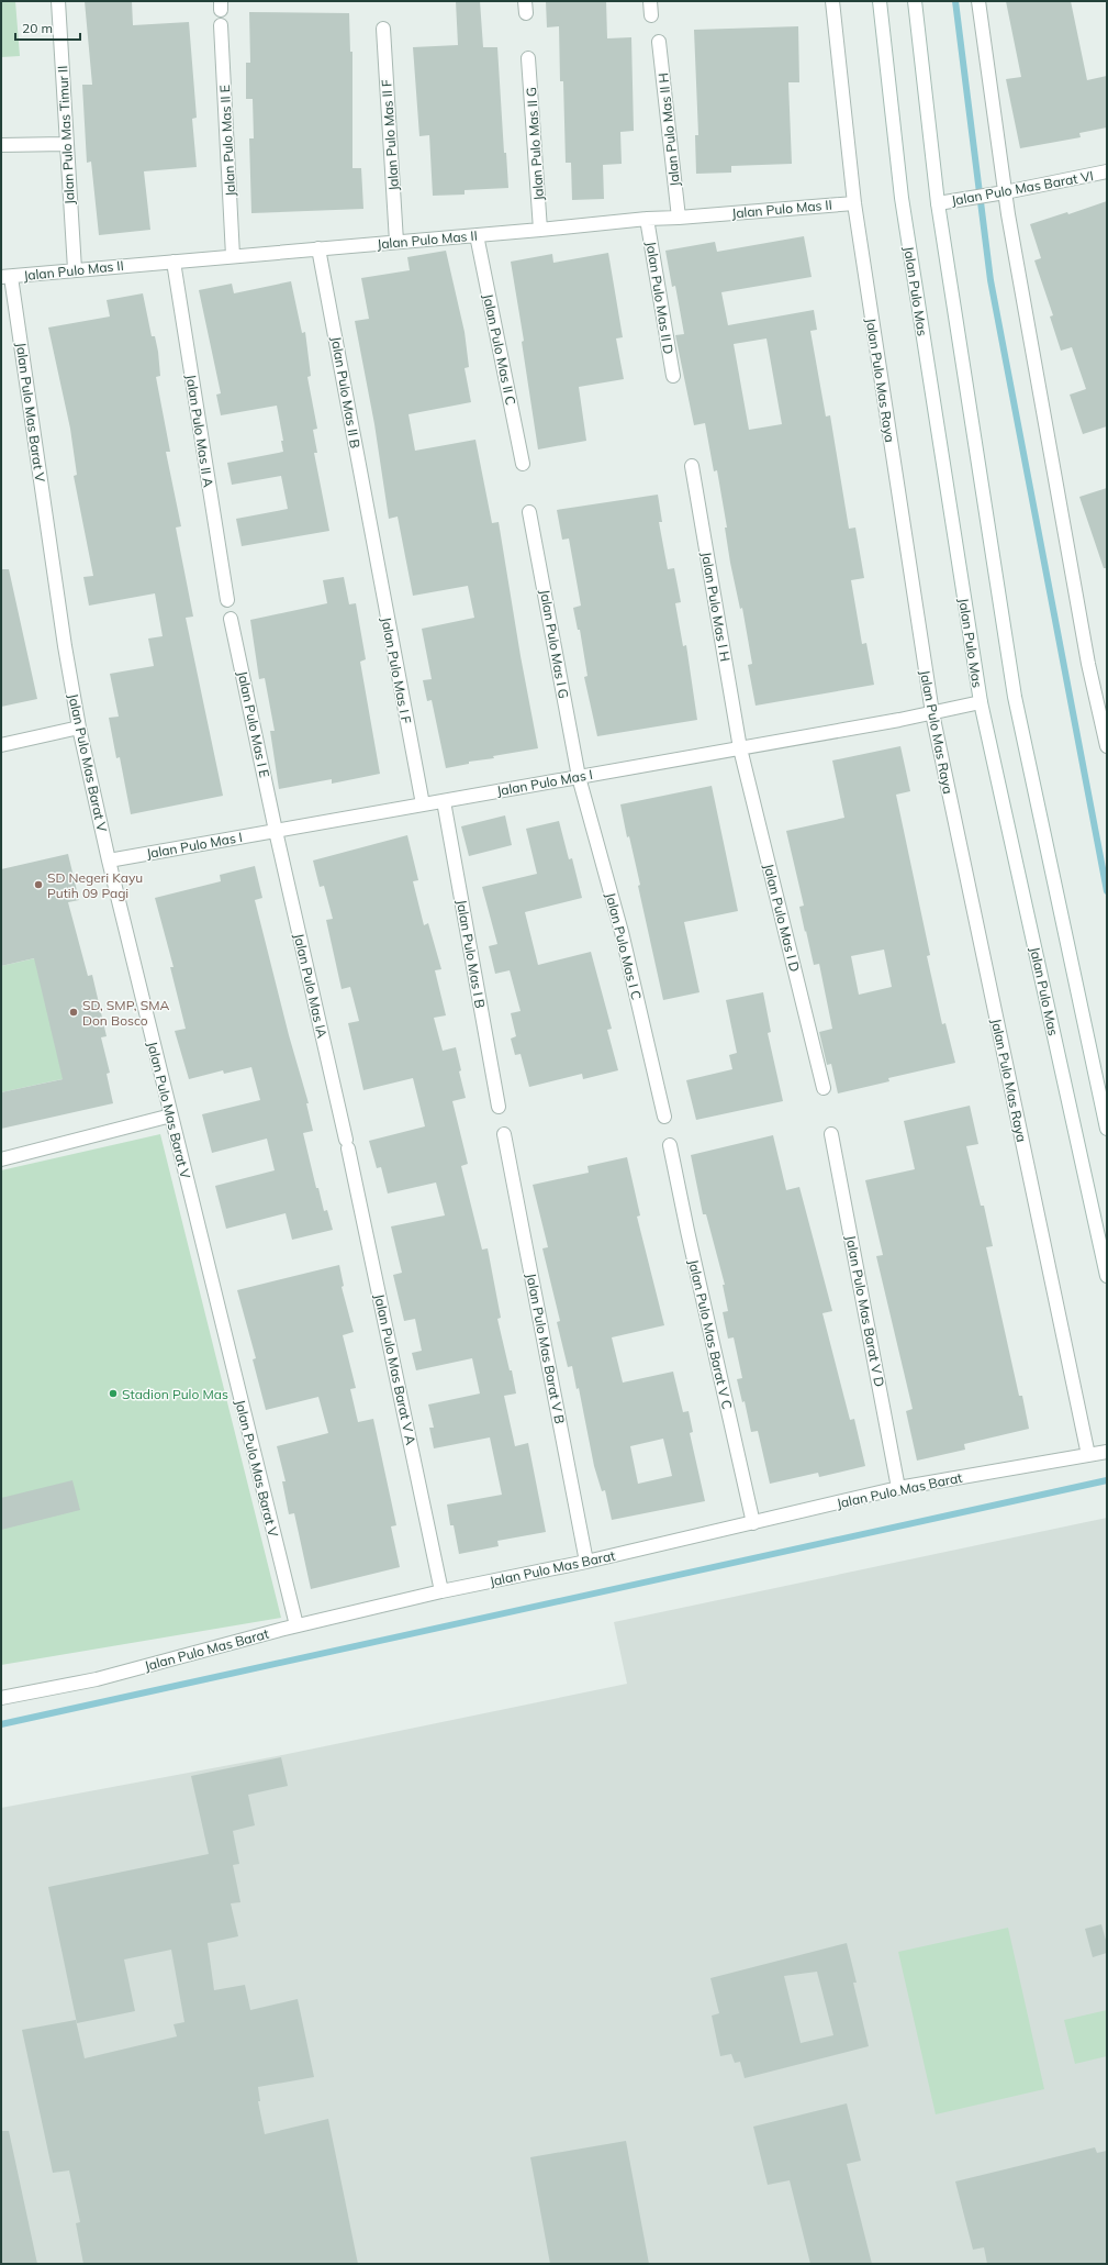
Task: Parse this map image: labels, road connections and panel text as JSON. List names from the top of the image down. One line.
{"streets":{"street":["Jalan Pulo Mas II H","Jalan Pulo Mas Timur II","Jalan Pulo Mas II F","Jalan Pulo Mas II E","Jalan Pulo Mas II G","Jalan Pulo Mas Barat VI","Jalan Pulo Mas II","Jalan Pulo Mas","Jalan Pulo Mas II D","Jalan Pulo Mas II C","Jalan Pulo Mas Raya","Jalan Pulo Mas II B","Jalan Pulo Mas Barat V","Jalan Pulo Mas II A","Jalan Pulo Mas I H","Jalan Pulo Mas I G","Jalan Pulo Mas I F","Jalan Pulo Mas I E","Jalan Pulo Mas I","Jalan Pulo Mas I D","Jalan Pulo Mas I C","Jalan Pulo Mas I B","Jalan Pulo Mas IA","Jalan Pulo Mas Barat V D","Jalan Pulo Mas Barat V C","Jalan Pulo Mas Barat V B","Jalan Pulo Mas Barat V A","Jalan Pulo Mas Barat"]},"crossings":[["Jalan Pulo Mas II H","Jalan Pulo Mas II"],["Jalan Pulo Mas Timur II","Jalan Pulo Mas II"],["Jalan Pulo Mas II F","Jalan Pulo Mas II"],["Jalan Pulo Mas II E","Jalan Pulo Mas II"],["Jalan Pulo Mas II G","Jalan Pulo Mas II"],["Jalan Pulo Mas II","Jalan Pulo Mas II D"],["Jalan Pulo Mas II","Jalan Pulo Mas II C"],["Jalan Pulo Mas II","Jalan Pulo Mas Raya"],["Jalan Pulo Mas II","Jalan Pulo Mas II B"],["Jalan Pulo Mas II","Jalan Pulo Mas Barat V"],["Jalan Pulo Mas II","Jalan Pulo Mas II A"],["Jalan Pulo Mas","Jalan Pulo Mas I"],["Jalan Pulo Mas Raya","Jalan Pulo Mas I"],["Jalan Pulo Mas Raya","Jalan Pulo Mas Barat"],["Jalan Pulo Mas II B","Jalan Pulo Mas I F"],["Jalan Pulo Mas Barat V","Jalan Pulo Mas I"],["Jalan Pulo Mas Barat V","Jalan Pulo Mas Barat"],["Jalan Pulo Mas I H","Jalan Pulo Mas I"],["Jalan Pulo Mas I H","Jalan Pulo Mas I D"],["Jalan Pulo Mas I G","Jalan Pulo Mas I"],["Jalan Pulo Mas I G","Jalan Pulo Mas I C"],["Jalan Pulo Mas I F","Jalan Pulo Mas I"],["Jalan Pulo Mas I E","Jalan Pulo Mas I"],["Jalan Pulo Mas I E","Jalan Pulo Mas IA"],["Jalan Pulo Mas I","Jalan Pulo Mas I D"],["Jalan Pulo Mas I","Jalan Pulo Mas I C"],["Jalan Pulo Mas I","Jalan Pulo Mas I B"],["Jalan Pulo Mas I","Jalan Pulo Mas IA"],["Jalan Pulo Mas IA","Jalan Pulo Mas Barat V A"],["Jalan Pulo Mas Barat V D","Jalan Pulo Mas Barat"],["Jalan Pulo Mas Barat V C","Jalan Pulo Mas Barat"],["Jalan Pulo Mas Barat V B","Jalan Pulo Mas Barat"],["Jalan Pulo Mas Barat V A","Jalan Pulo Mas Barat"]],"places":["SD Negeri Kayu Putih 09 Pagi","SD, SMP, SMA Don Bosco","Stadion Pulo Mas"],"scale_bar":"20 m"}
